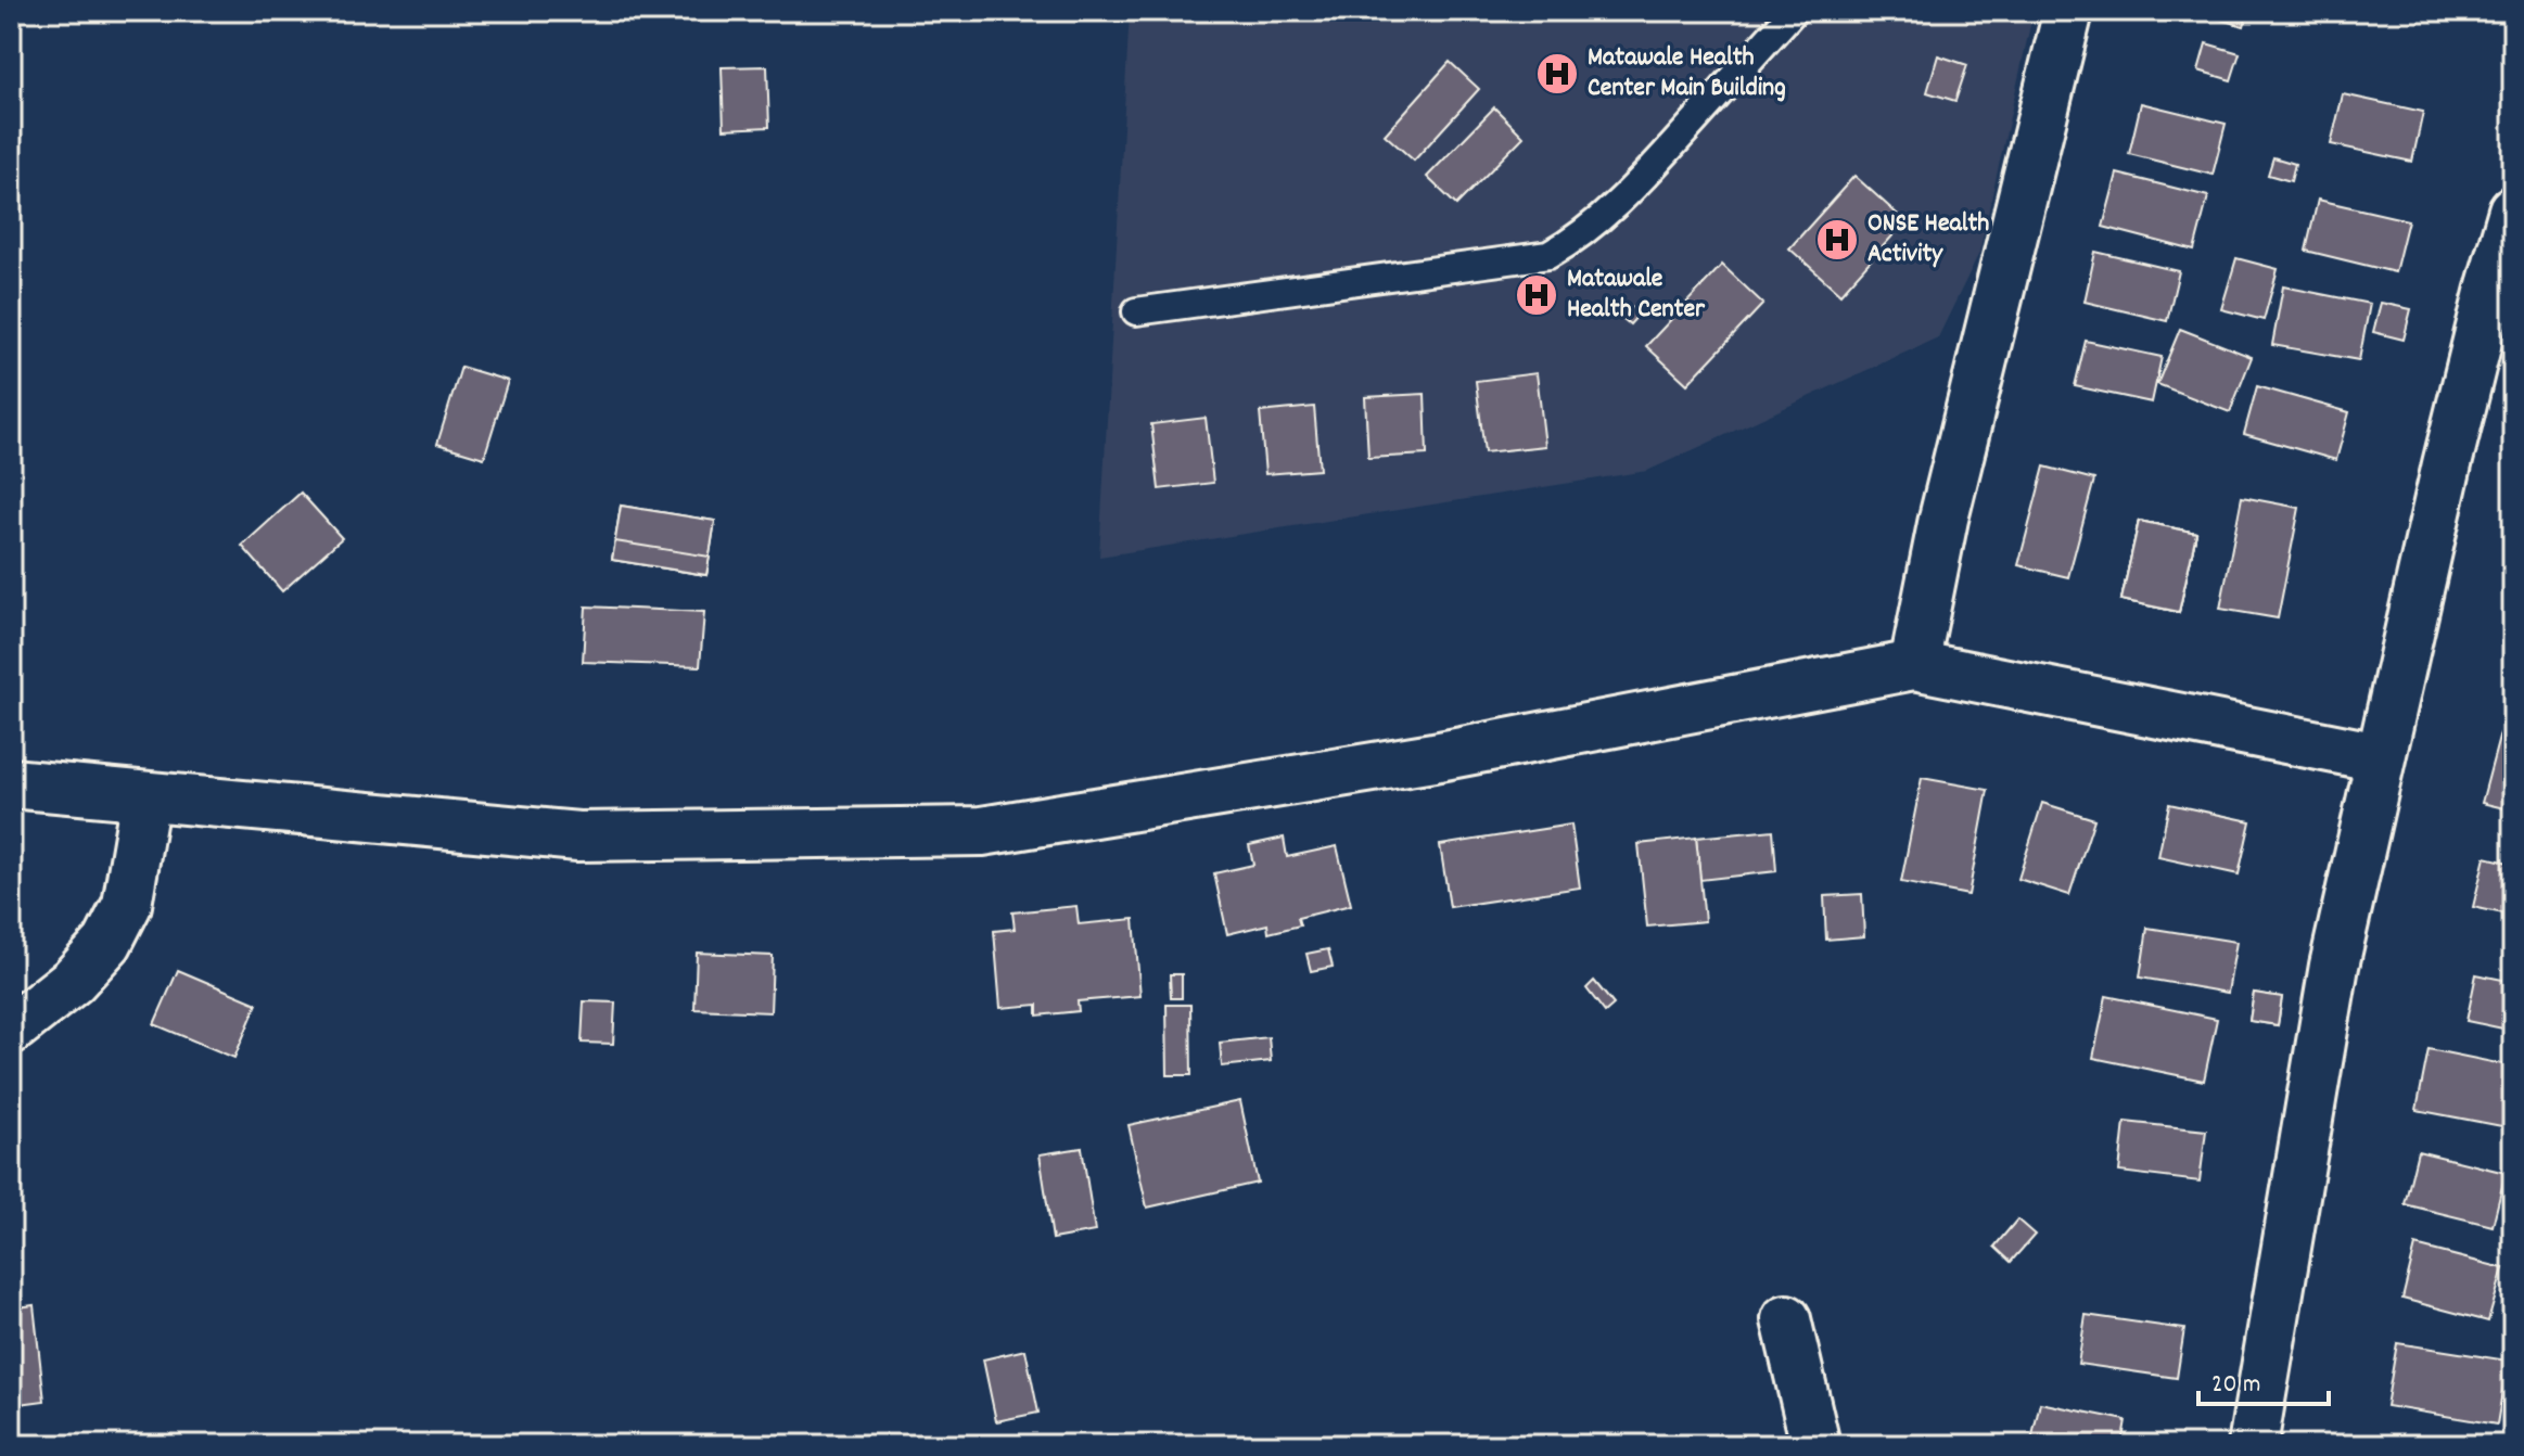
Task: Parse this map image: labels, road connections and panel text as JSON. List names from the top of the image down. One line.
{"places":{"hospital":["Matawale Health Center Main Building","ONSE Health Activity","Matawale Health Center"]},"scale_bar":"20 m"}
